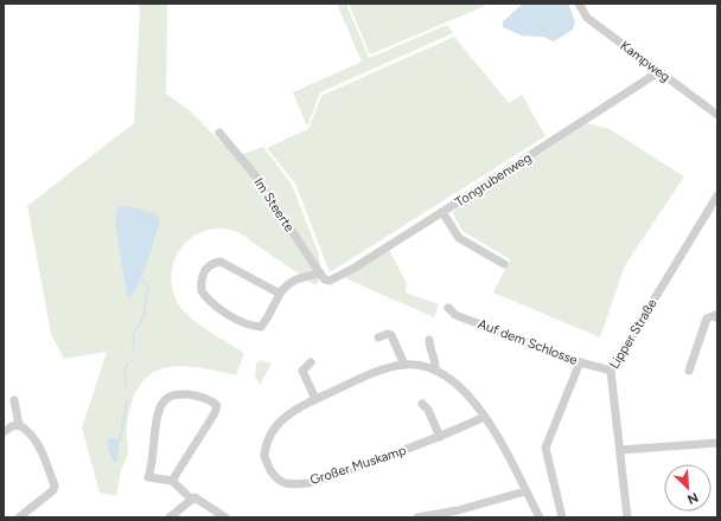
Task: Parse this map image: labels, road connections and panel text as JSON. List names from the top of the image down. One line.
{"streets":{"street":["Kampweg","Tongrubenweg","Im Steerte","Lipper Straße","Auf dem Schlosse","Großer Muskamp"]},"crossings":[["Kampweg","Tongrubenweg"],["Tongrubenweg","Im Steerte"],["Lipper Straße","Auf dem Schlosse"]],"north":"bottom right"}
